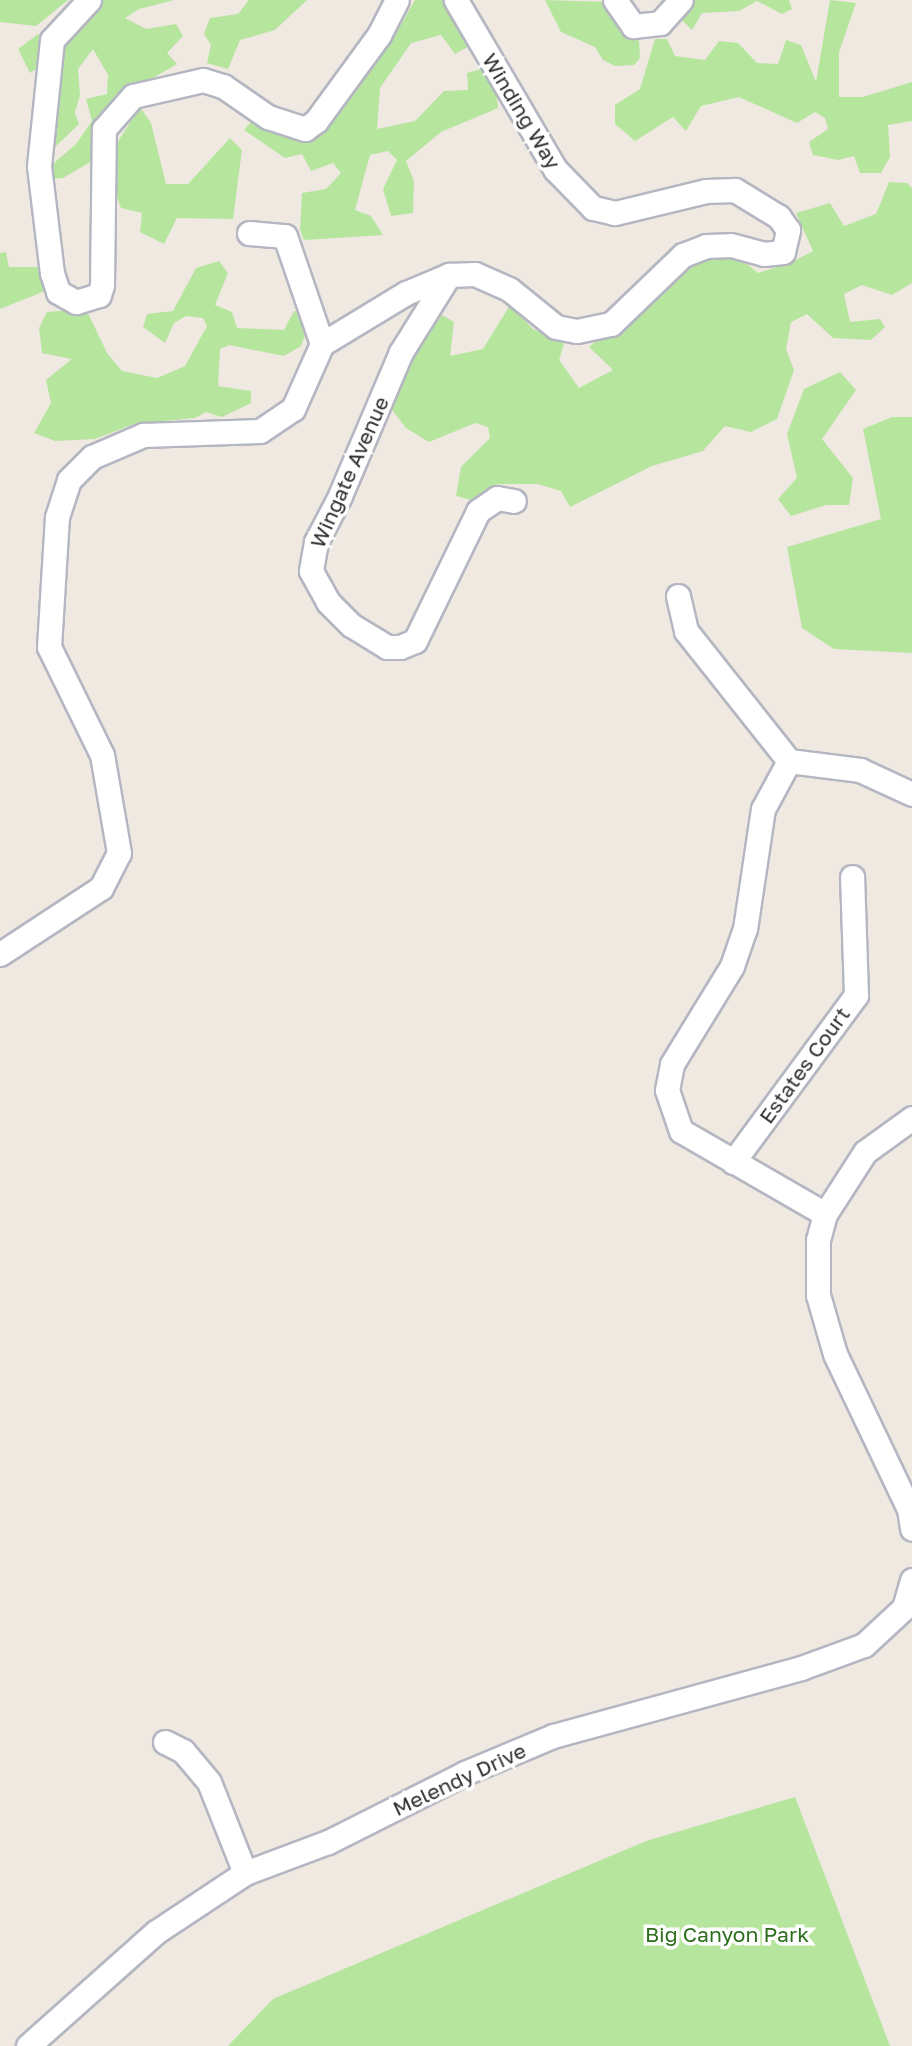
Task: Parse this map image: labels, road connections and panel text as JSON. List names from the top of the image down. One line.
{"streets":{"street":["Winding Way","Wingate Avenue","Estates Court","Melendy Drive"]},"crossings":[["Winding Way","Wingate Avenue"]],"parks":["Big Canyon Park"]}
